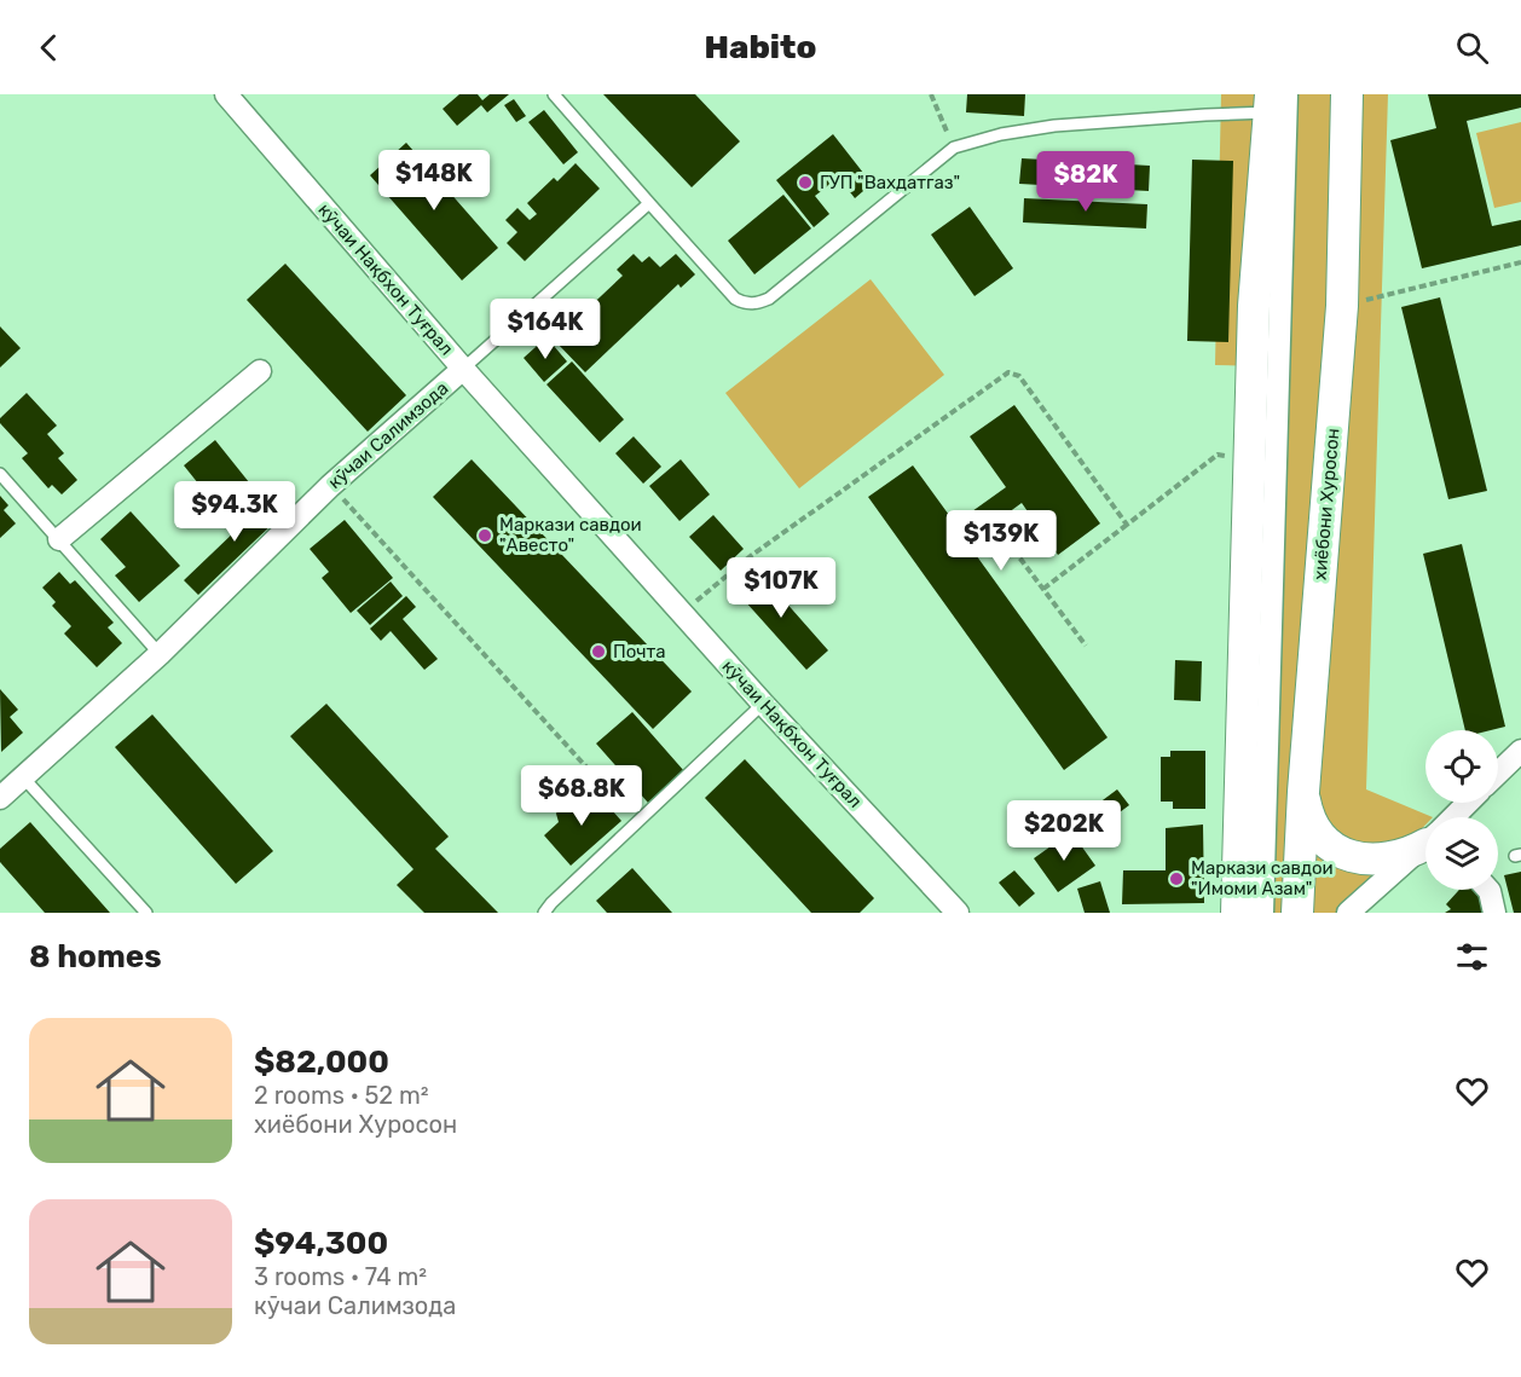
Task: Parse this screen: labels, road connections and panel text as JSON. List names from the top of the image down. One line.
{"streets":{"street":["кӯчаи Нақбхон Туғрал","кӯчаи Салимзода","хиёбони Хуросон"]},"crossings":[["кӯчаи Нақбхон Туғрал","кӯчаи Салимзода"]],"places":["ГУП \"Вахдатгаз\"","Маркази савдои \"Авесто\"","Почта","Маркази савдои \"Имоми Азам\""],"page":{"header":"Habito","price":["$148K","$82K","$164K","$94.3K","$139K","$107K","$68.8K","$202K"],"heading":"8 homes","list":[{"name":"$82,000","note":"2 rooms · 52 m² · хиёбони Хуросон"},{"name":"$94,300","note":"3 rooms · 74 m² · кӯчаи Салимзода"}]}}
